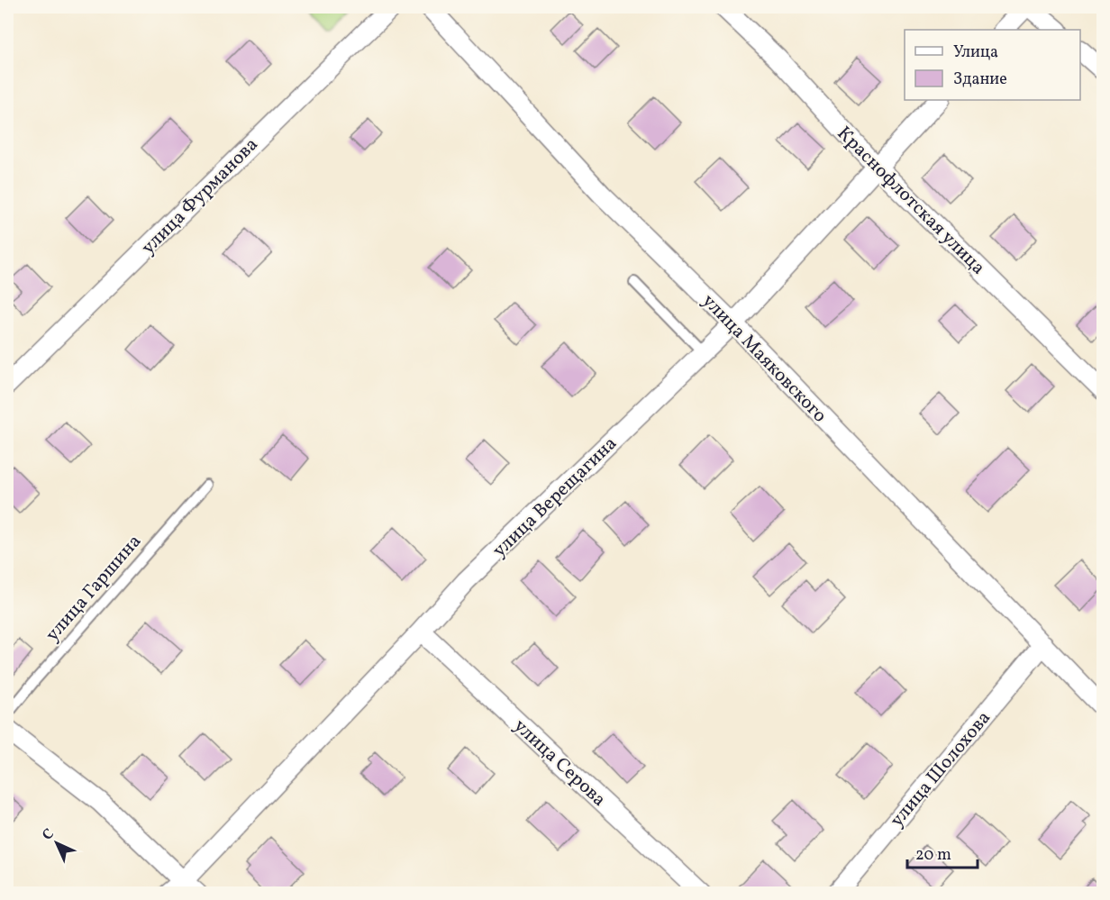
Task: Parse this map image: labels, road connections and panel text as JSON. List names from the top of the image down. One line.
{"streets":{"street":["улица Фурманова","Краснофлотская улица","улица Маяковского","улица Верещагина","улица Серова","улица Шолохова"],"lane":["улица Гаршина"]},"crossings":[["Краснофлотская улица","улица Верещагина"],["улица Маяковского","улица Верещагина"],["улица Маяковского","улица Шолохова"],["улица Верещагина","улица Серова"]],"legend":["Улица","Здание"],"scale_bar":"20 m","north":"top left"}
